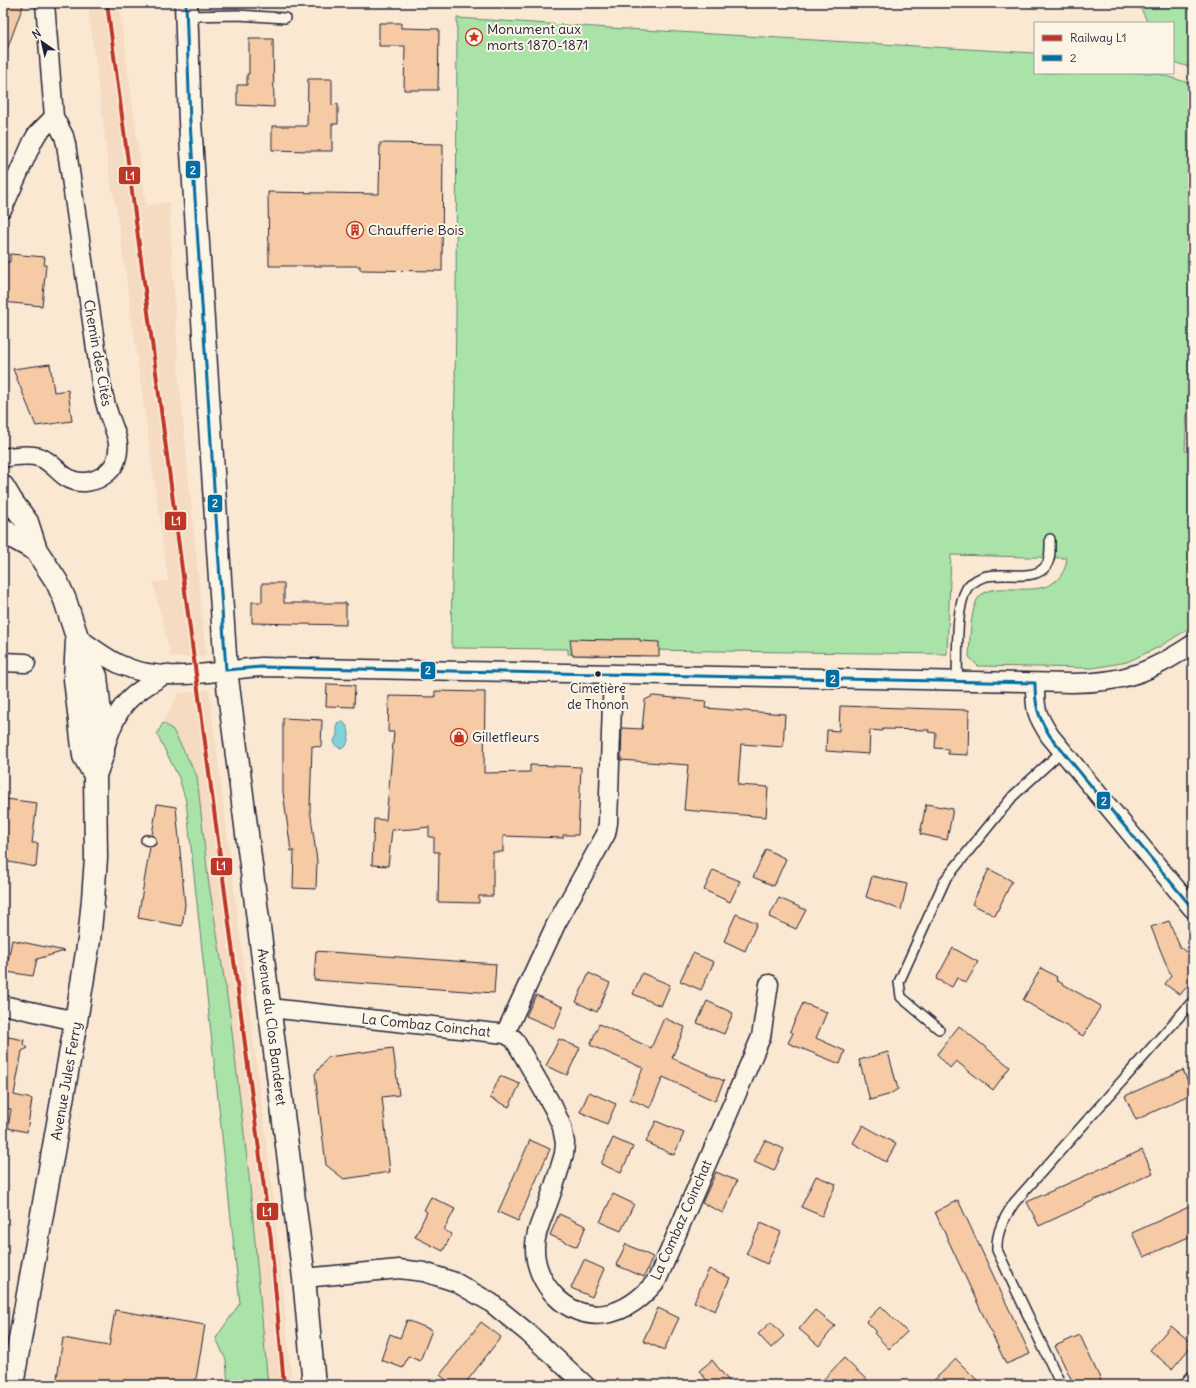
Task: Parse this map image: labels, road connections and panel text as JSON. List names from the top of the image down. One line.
{"streets":{"main road":["Avenue du Clos Banderet","Avenue Jules Ferry"],"street":["Chemin des Cités","La Combaz Coinchat"]},"crossings":[["La Combaz Coinchat","Avenue du Clos Banderet"]],"places":{"place":["Monument aux morts 1870-1871"],"building":["Chaufferie Bois"],"other":["Cimetière de Thonon"],"shop":["Gilletfleurs"]},"lines":["rail line L1","transit line 2"],"legend":["Railway L1","2"],"north":"top left"}
